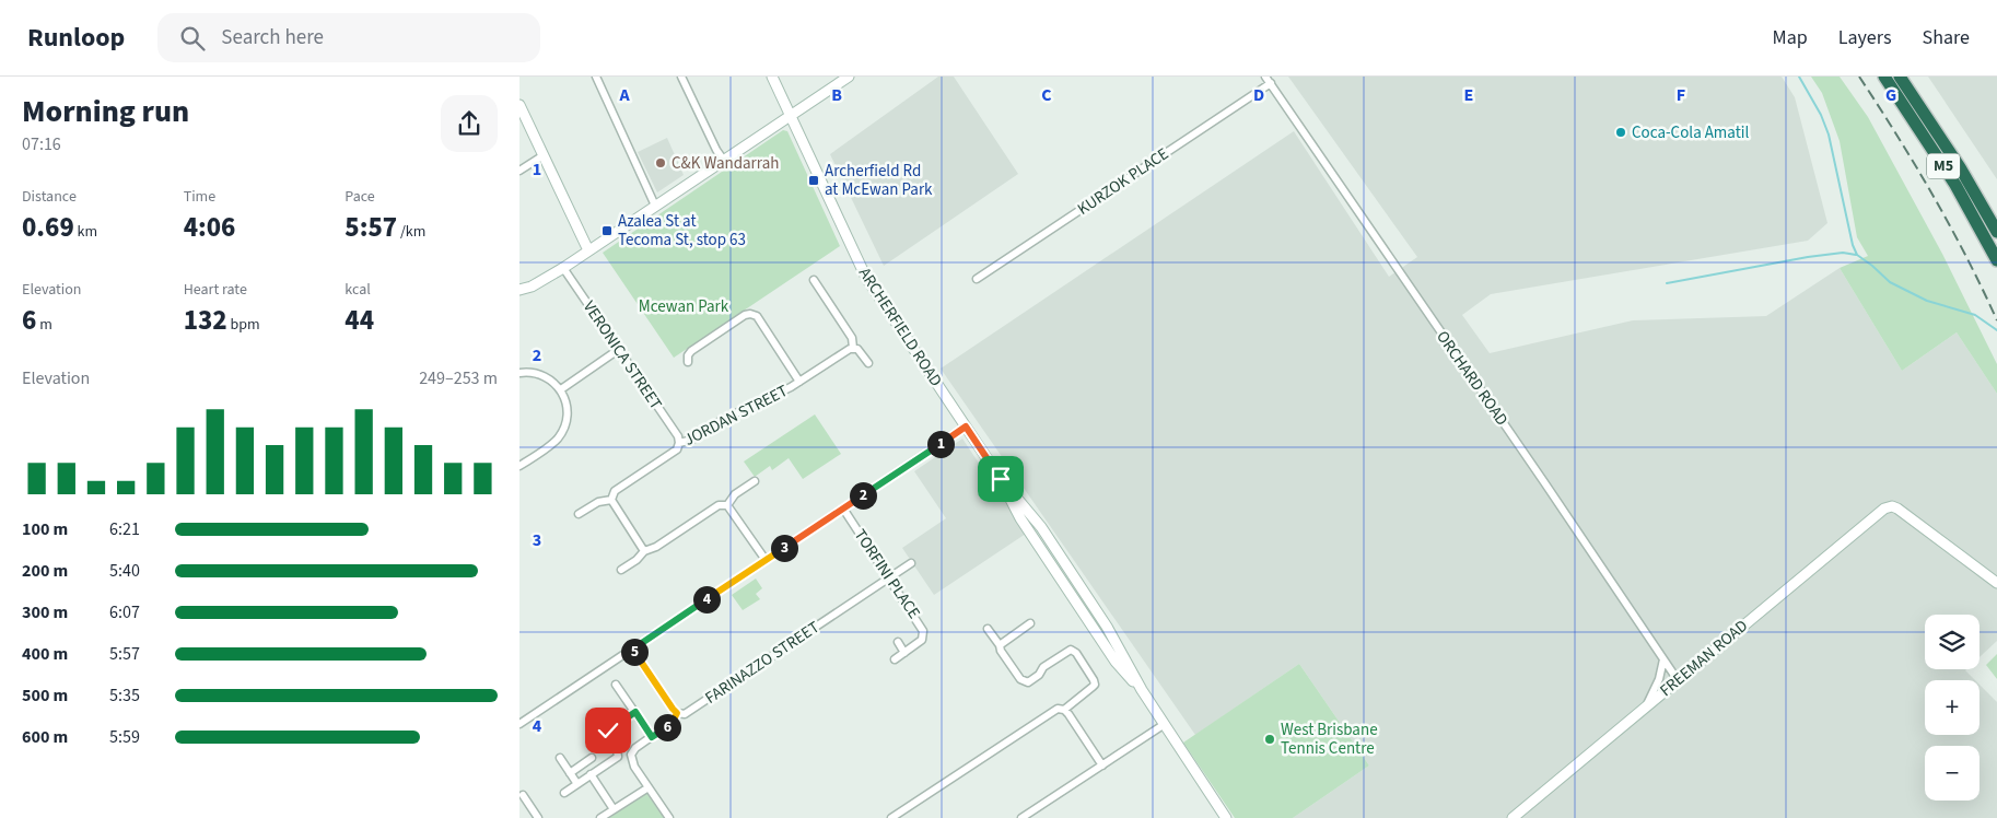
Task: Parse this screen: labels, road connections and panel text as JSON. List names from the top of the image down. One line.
{"streets":{"highway":["M5"],"street":["KURZOK PLACE","ARCHERFIELD ROAD","VERONICA STREET","ORCHARD ROAD","JORDAN STREET","TORFINI PLACE","FREEMAN ROAD","FARINAZZO STREET"]},"crossings":[["KURZOK PLACE","ORCHARD ROAD"],["VERONICA STREET","JORDAN STREET"],["ORCHARD ROAD","FREEMAN ROAD"],["TORFINI PLACE","FARINAZZO STREET"]],"parks":["Mcewan Park"],"places":{"other":["Coca-Cola Amatil","C&K Wandarrah","West Brisbane Tennis Centre"],"transit":["Archerfield Rd at McEwan Park","Azalea St at Tecoma St, stop 63"]},"page":{"header":"Runloop","search":"Search here","nav":["Map","Layers","Share"],"heading":["Morning run","07:16"],"stats":[["Distance","0.69 km"],["Time","4:06"],["Pace","5:57 /km"],["Elevation","6 m"],["Heart rate","132 bpm"],["kcal","44"]],"chart":["Elevation","249–253 m"],"pins":["1","2","3","4","5","6"],"list":[{"name":"100 m","note":"6:21"},{"name":"200 m","note":"5:40"},{"name":"300 m","note":"6:07"},{"name":"400 m","note":"5:57"},{"name":"500 m","note":"5:35"},{"name":"600 m","note":"5:59"}],"map_buttons":["+","−"]},"grid":{"columns":["A","B","C","D","E","F","G"],"rows":["1","2","3","4"]}}
